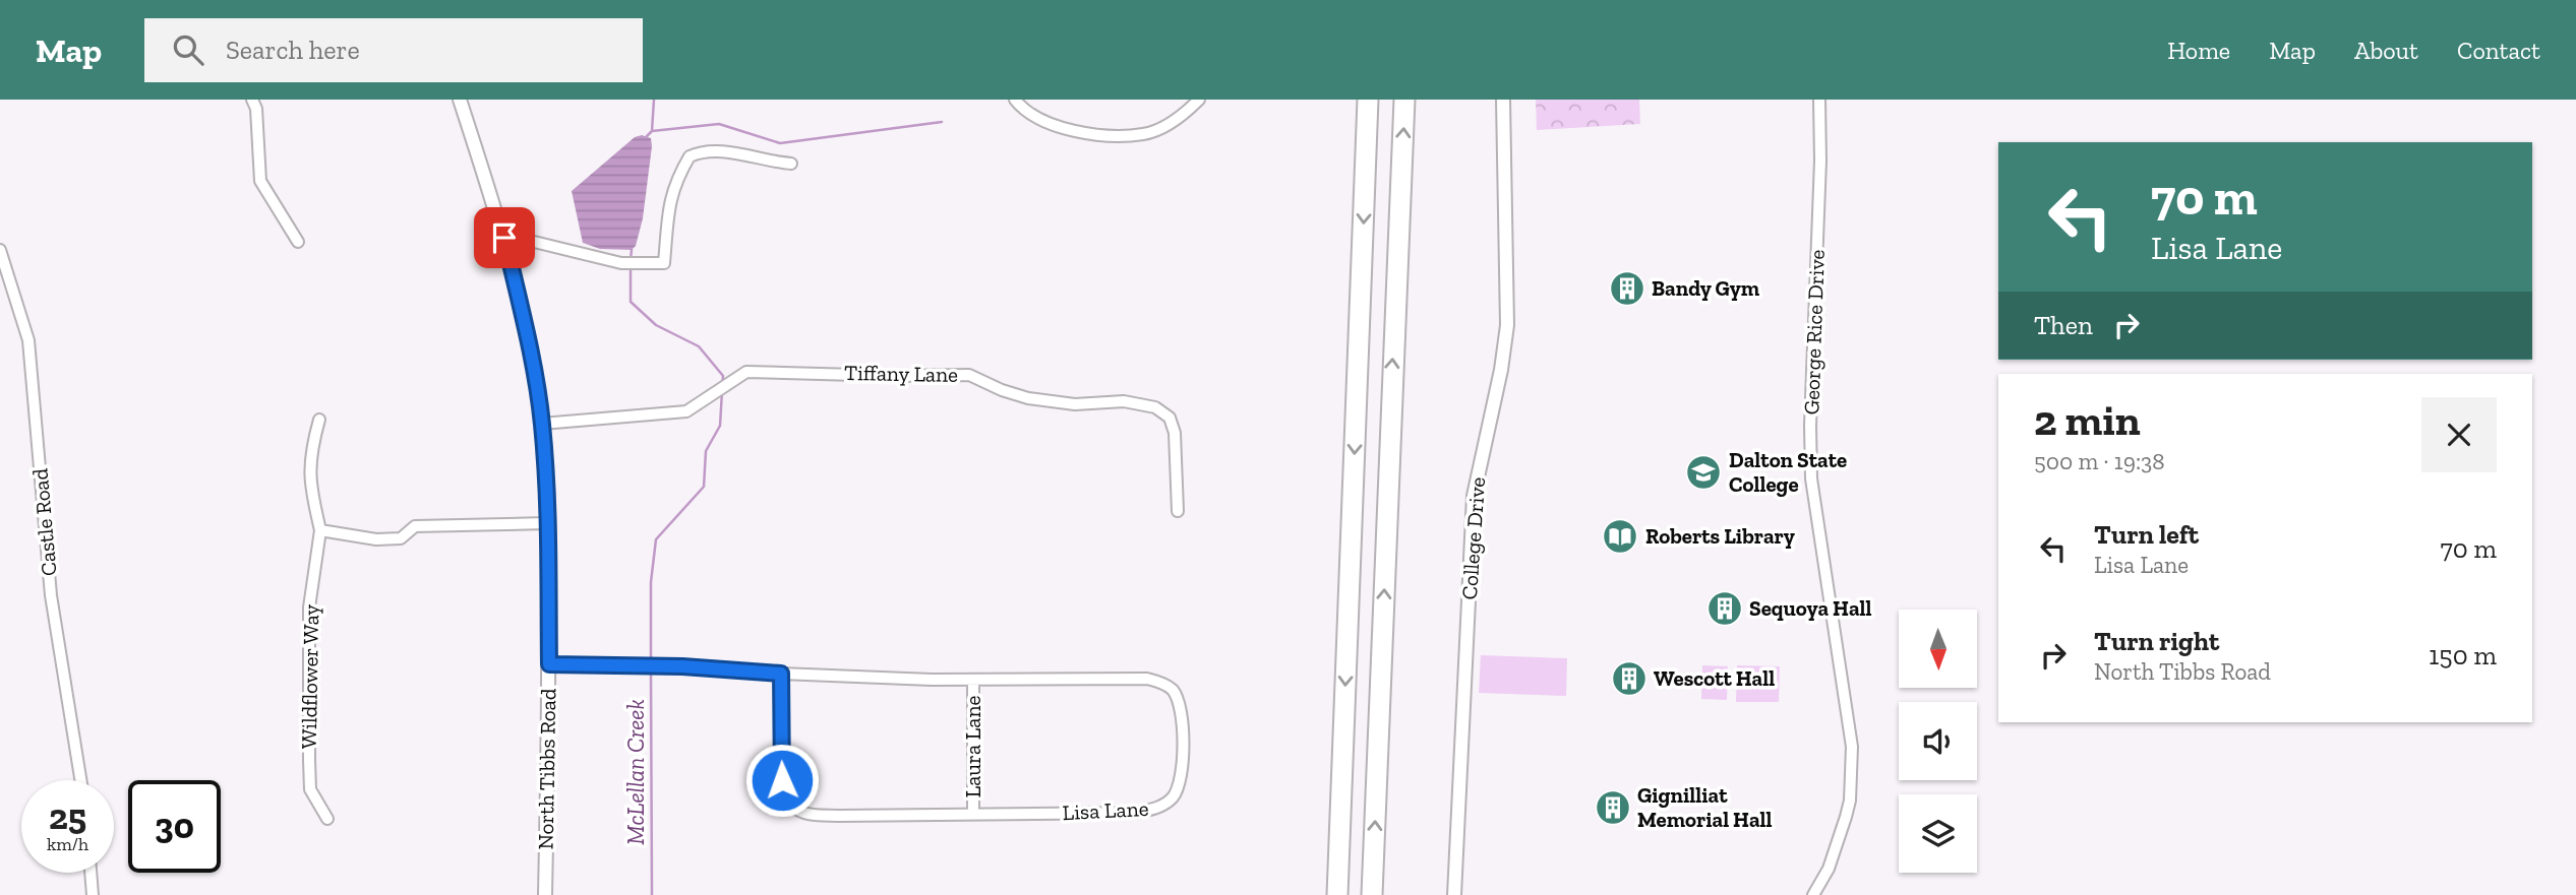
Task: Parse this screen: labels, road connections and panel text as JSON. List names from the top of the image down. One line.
{"streets":{"street":["George Rice Drive","Tiffany Lane","Castle Road","College Drive","Wildflower Way","Laura Lane","North Tibbs Road","Lisa Lane"]},"crossings":[["Tiffany Lane","North Tibbs Road"],["Laura Lane","Lisa Lane"],["North Tibbs Road","Lisa Lane"]],"water":["McLellan Creek"],"places":{"building":["Bandy Gym","Sequoya Hall","Wescott Hall","Gignilliat Memorial Hall"],"school or university":["Dalton State College"],"library":["Roberts Library"]},"north":"bottom","page":{"header":"Map","search":"Search here","nav":["Home","Map","About","Contact"],"turn":["70 m","Lisa Lane"],"then":"Then","heading":["2 min","500 m · 19:38"],"list":[{"name":"Turn left","note":"Lisa Lane","value":"70 m"},{"name":"Turn right","note":"North Tibbs Road","value":"150 m"}],"speed":"25 km/h","limit":"30"}}
